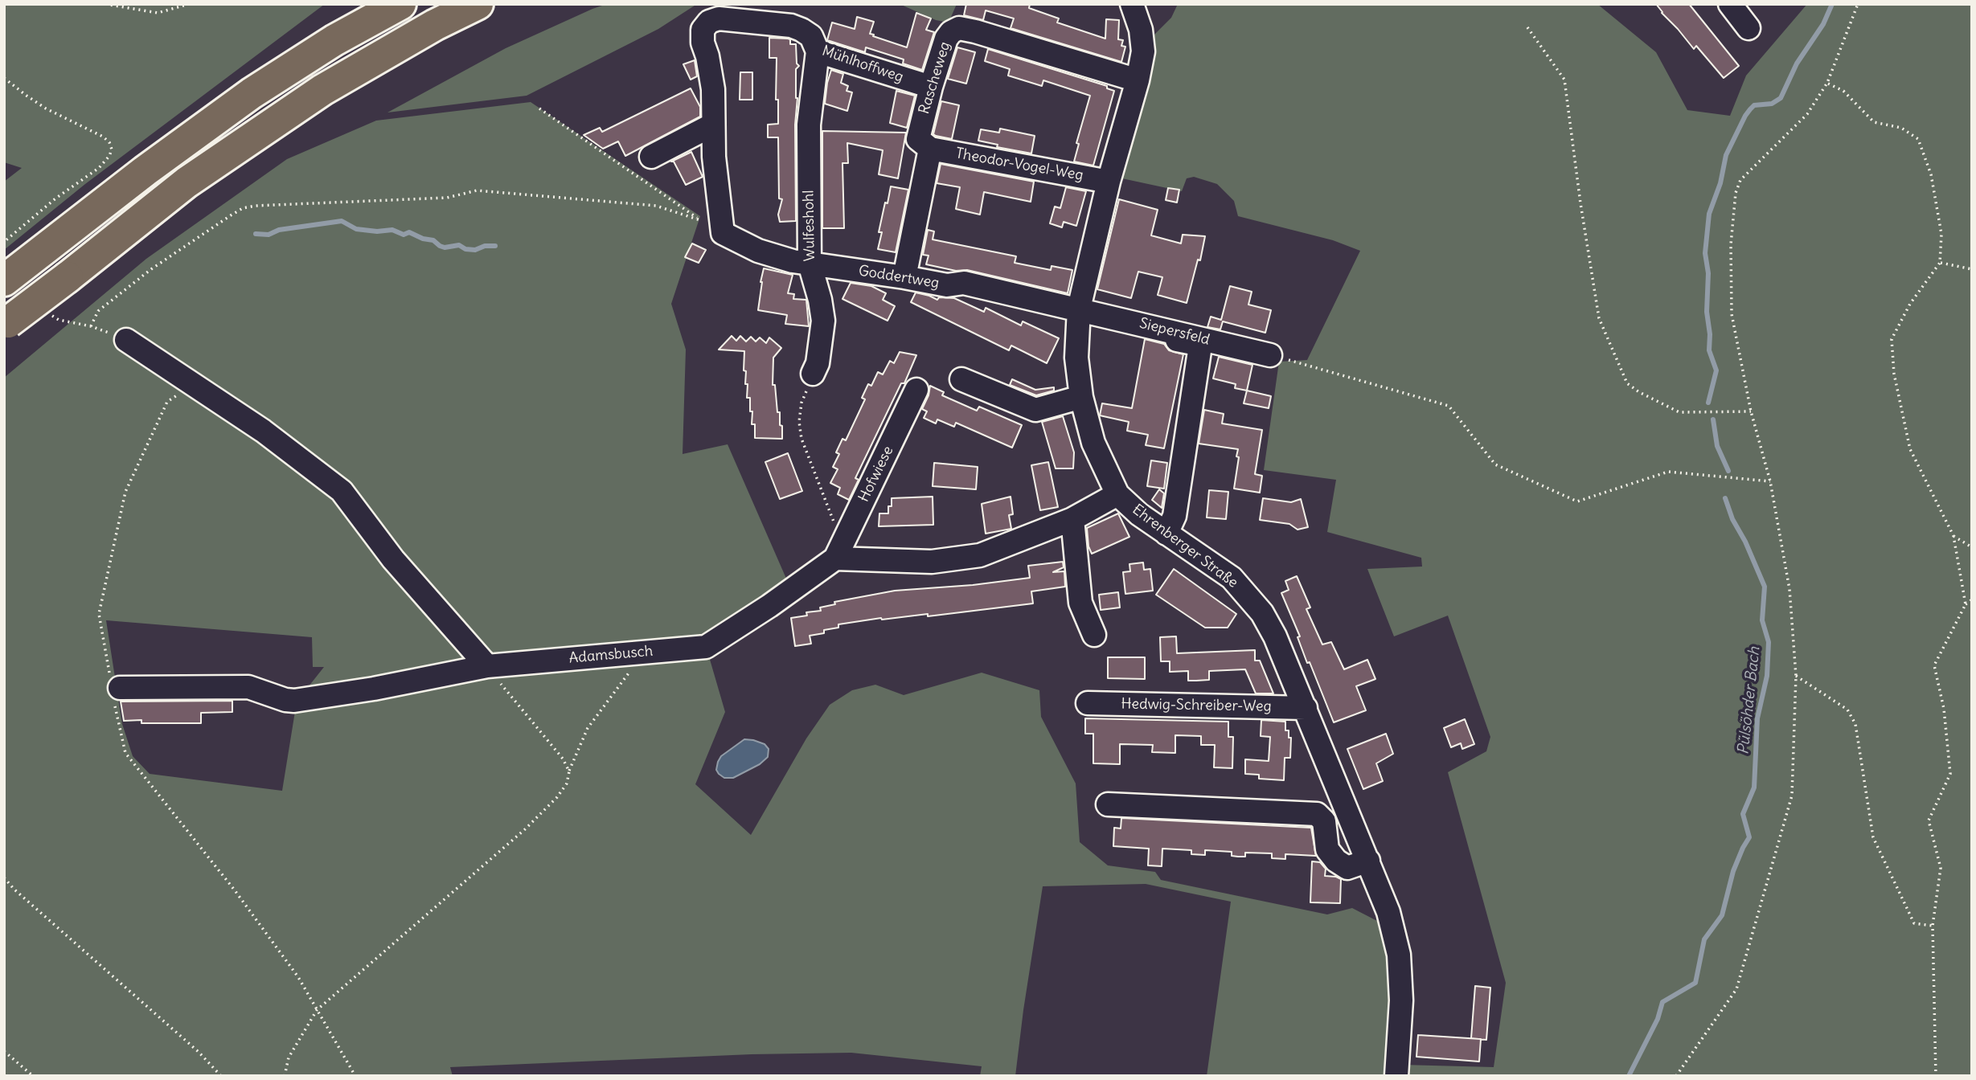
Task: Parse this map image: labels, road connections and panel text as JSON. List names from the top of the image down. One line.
{"streets":{"street":["Mühlhoffweg","Rascheweg","Theodor-Vogel-Weg","Wulfeshohl","Goddertweg","Siepersfeld","Hofwiese","Ehrenberger Straße","Adamsbusch","Hedwig-Schreiber-Weg"]},"crossings":[["Mühlhoffweg","Rascheweg"],["Mühlhoffweg","Wulfeshohl"],["Mühlhoffweg","Goddertweg"],["Rascheweg","Theodor-Vogel-Weg"],["Rascheweg","Ehrenberger Straße"],["Theodor-Vogel-Weg","Ehrenberger Straße"],["Wulfeshohl","Goddertweg"],["Goddertweg","Siepersfeld"],["Goddertweg","Ehrenberger Straße"],["Siepersfeld","Ehrenberger Straße"],["Hofwiese","Adamsbusch"],["Ehrenberger Straße","Hedwig-Schreiber-Weg"]],"water":["Pülsöhder Bach"]}
